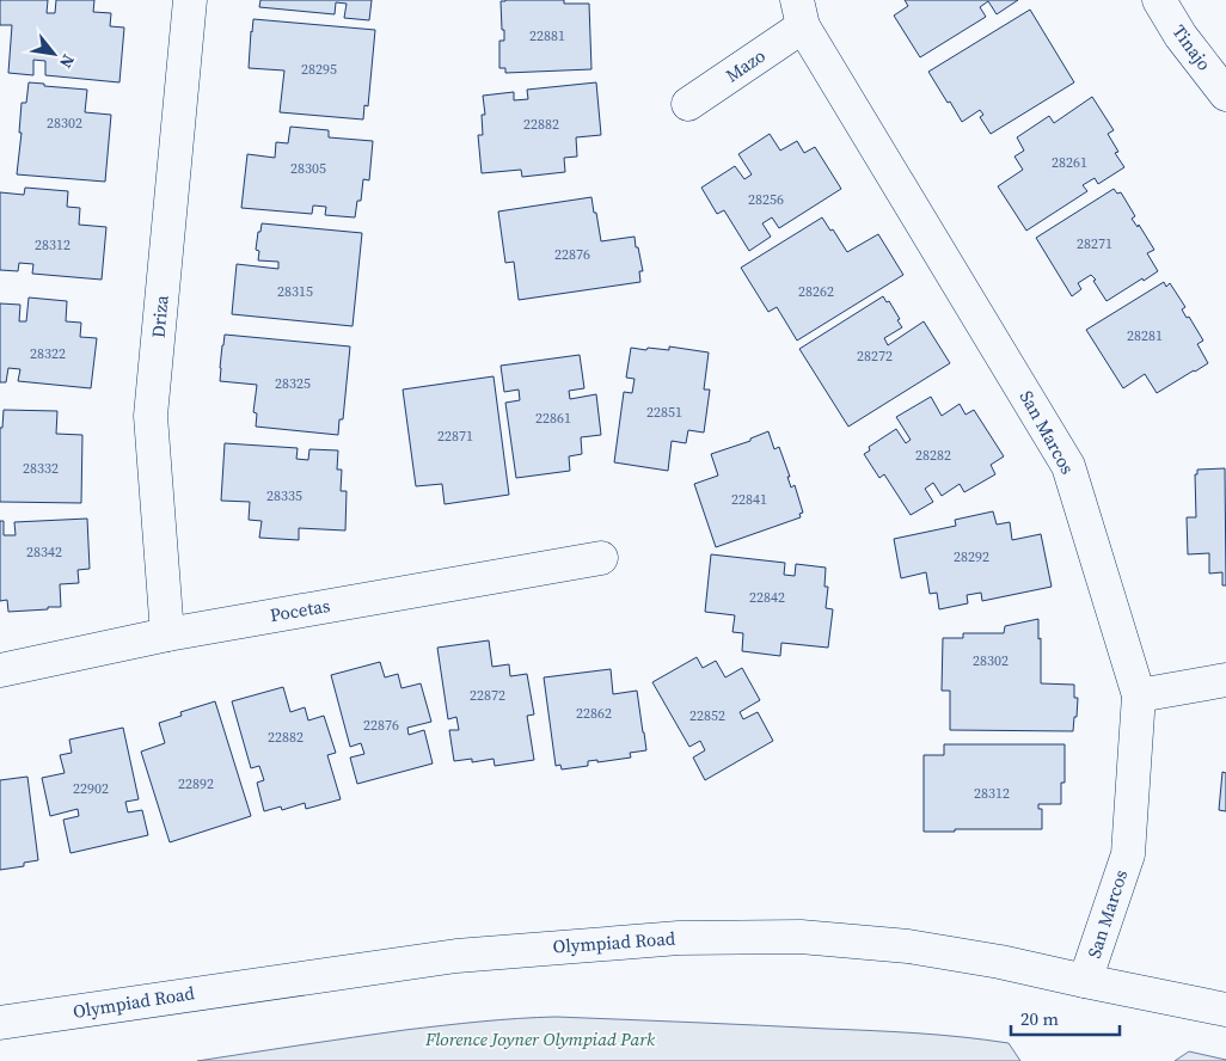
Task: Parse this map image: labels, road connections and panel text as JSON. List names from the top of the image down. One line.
{"streets":{"street":["Tinajo","Mazo","Driza","San Marcos","Pocetas","Olympiad Road"]},"crossings":[["Mazo","San Marcos"],["Driza","Pocetas"],["San Marcos","Olympiad Road"]],"parks":["Florence Joyner Olympiad Park"],"house_numbers":["22881","28295","28302","22882","28261","28305","28256","28271","28312","22876","28315","28262","28281","28322","28272","28325","22851","22861","22871","28282","28332","28335","22841","28342","28292","22842","28302","22872","22862","22852","22876","22882","22892","22902","28312"],"scale_bar":"20 m","north":"bottom right"}
